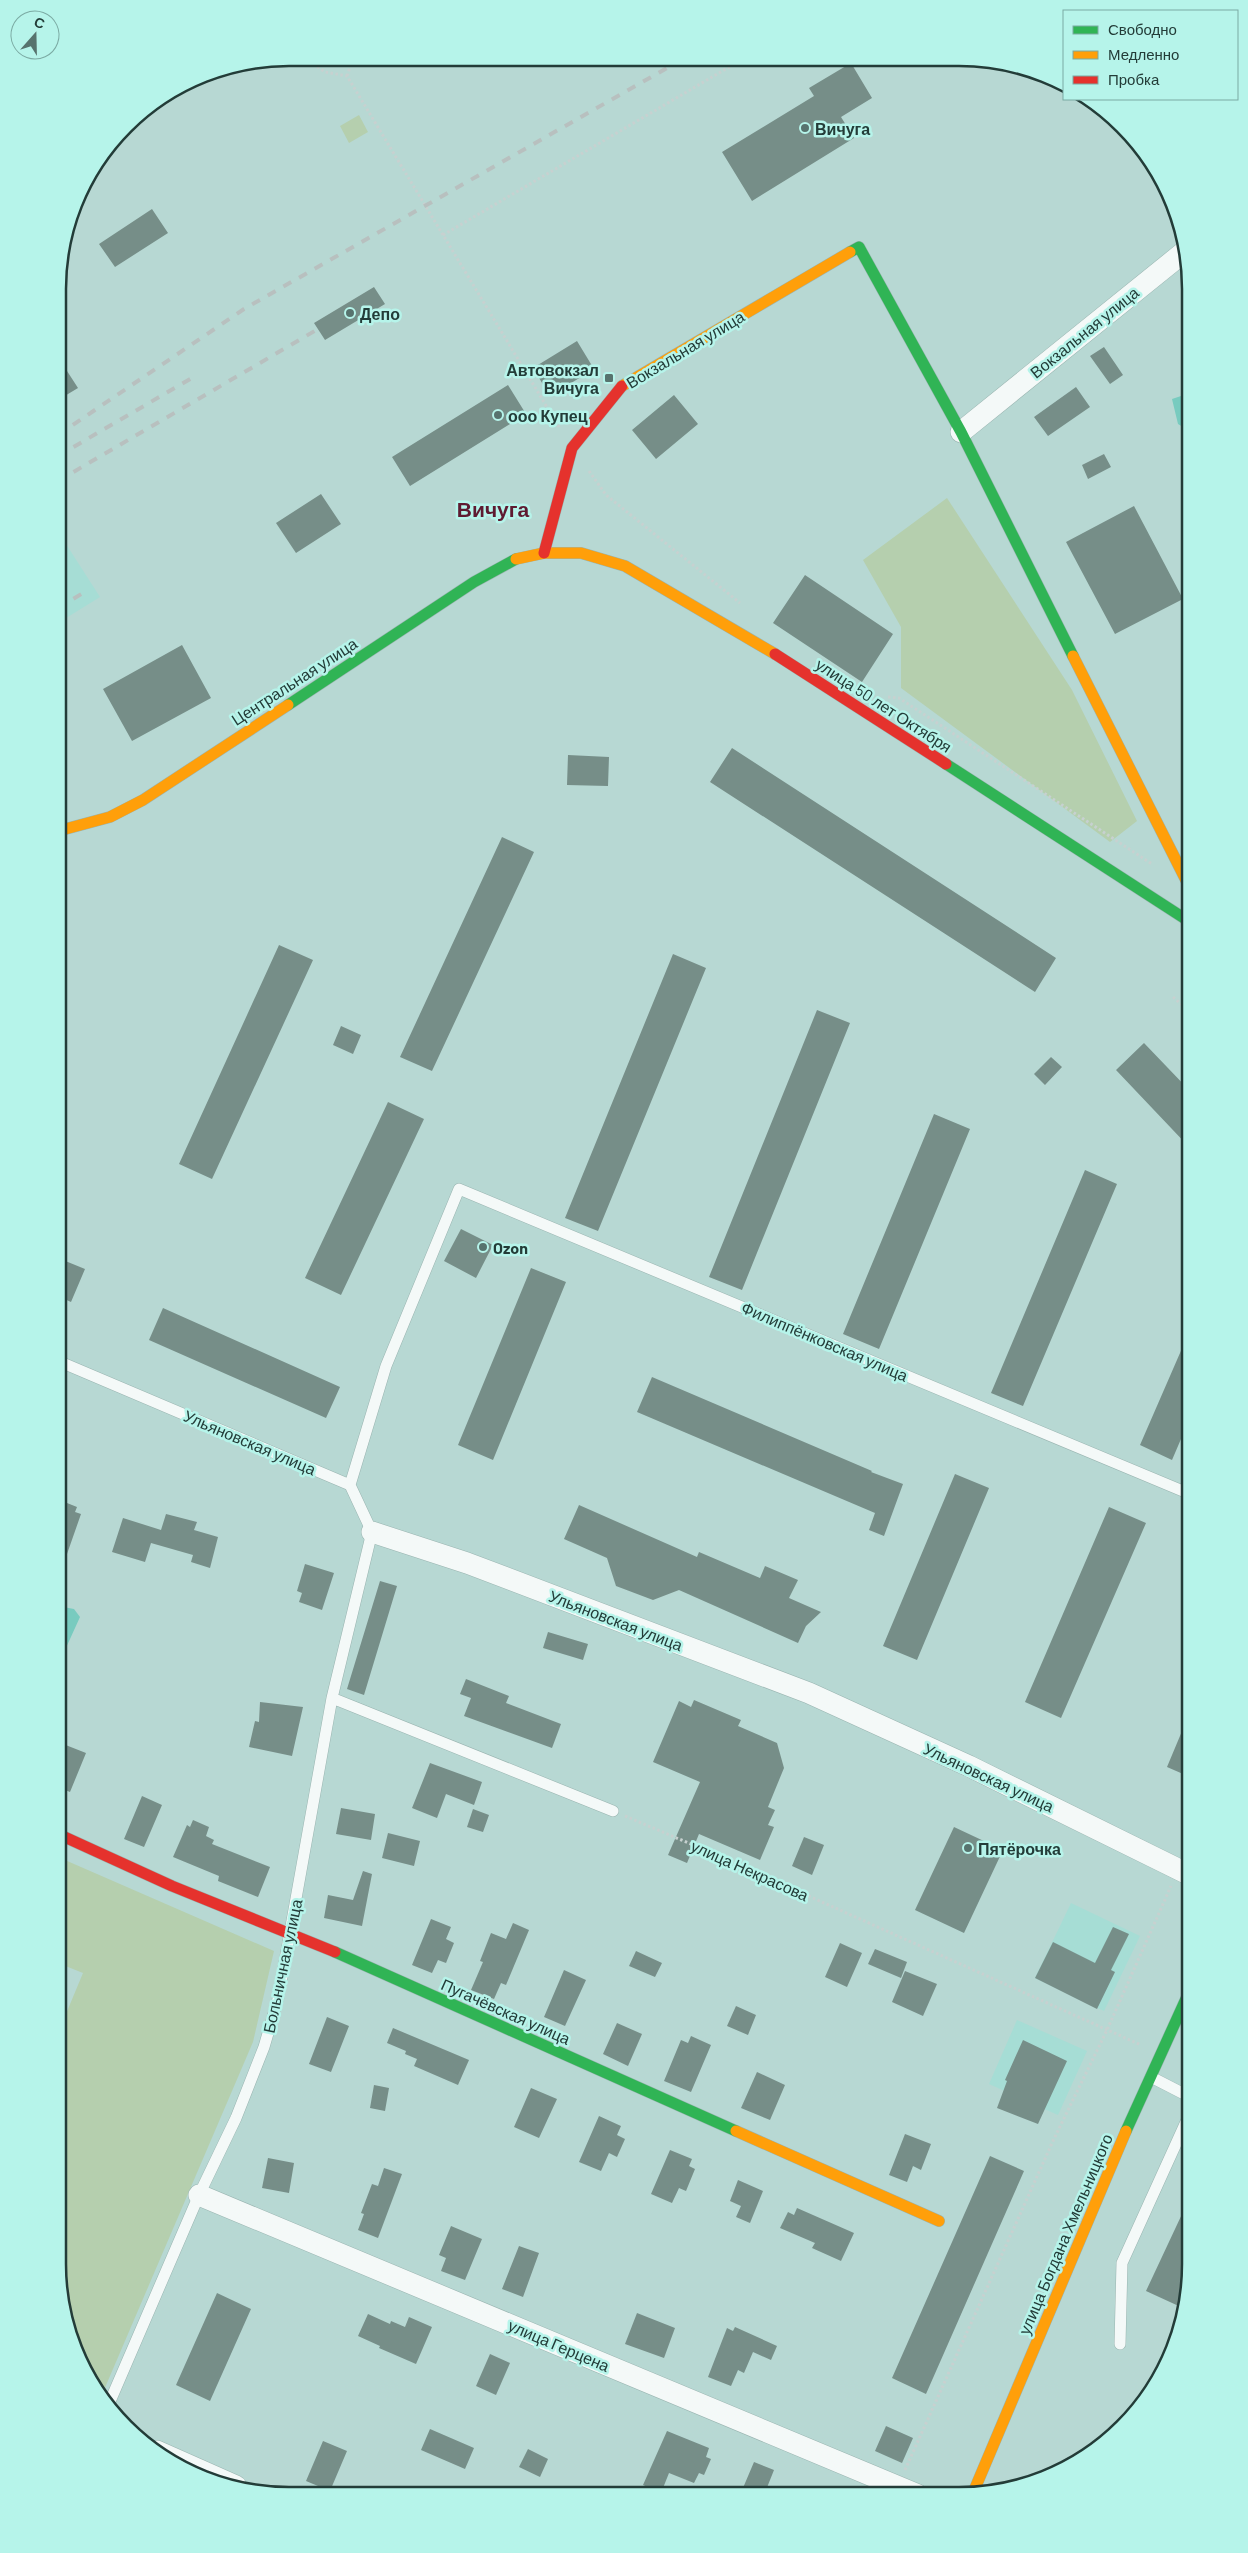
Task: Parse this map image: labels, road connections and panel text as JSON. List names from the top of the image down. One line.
{"streets":{"street":["Вокзальная улица","Центральная улица","улица 50 лет Октября","Ульяновская улица","Пугачёвская улица","улица Богдана Хмельницкого","улица Герцена"],"lane":["Филиппёнковская улица","Больничная улица"],"path":["улица Некрасова"]},"crossings":[["Вокзальная улица","Центральная улица"],["Вокзальная улица","улица 50 лет Октября"],["Центральная улица","улица 50 лет Октября"],["Филиппёнковская улица","Ульяновская улица"],["Ульяновская улица","Больничная улица"],["улица Некрасова","улица Богдана Хмельницкого"],["Больничная улица","Пугачёвская улица"],["Больничная улица","улица Герцена"]],"districts":["Вичуга"],"places":{"other":["Вичуга","Депо","ооо Купец","Ozon","Пятёрочка"],"transit":["Автовокзал Вичуга"]},"legend":["Свободно","Медленно","Пробка"],"north":"top"}
